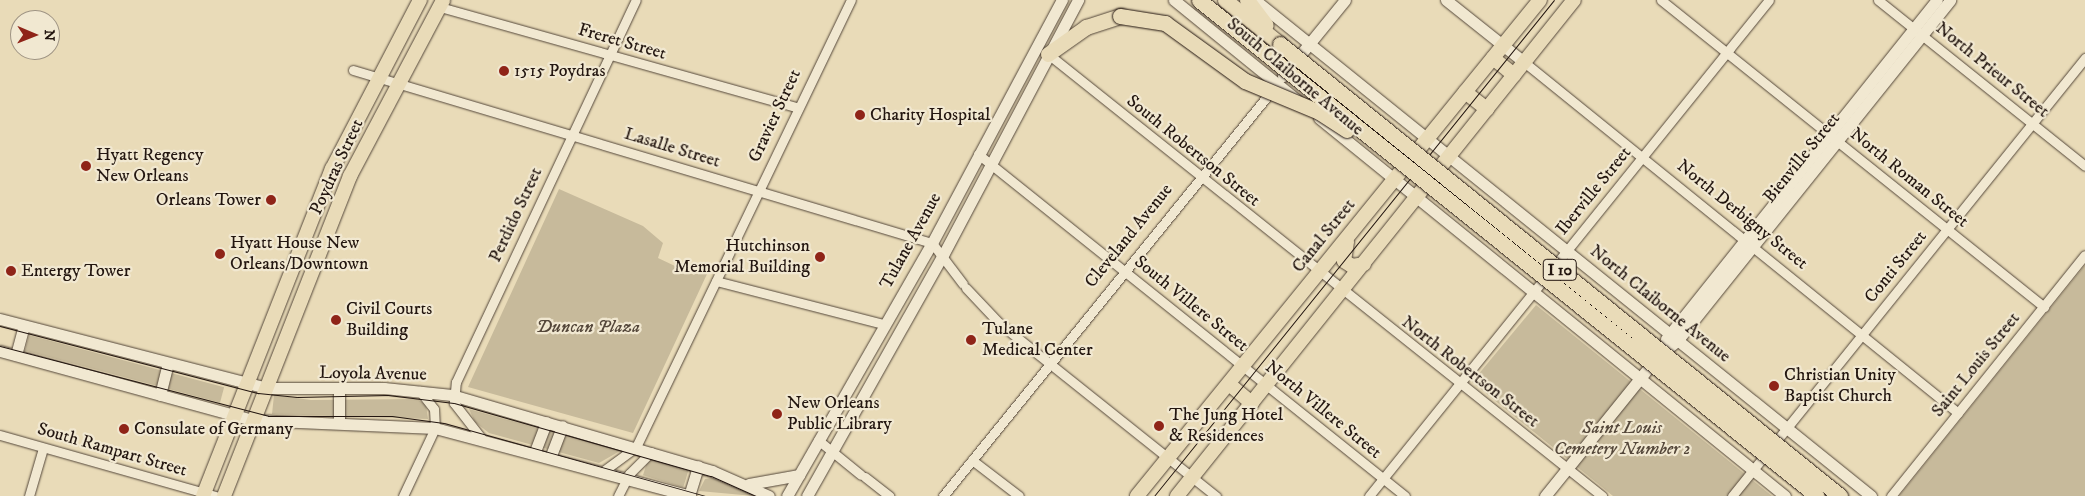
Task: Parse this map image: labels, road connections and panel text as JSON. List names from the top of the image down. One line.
{"streets":{"highway":["I 10"],"main road":["South Claiborne Avenue","Bienville Street","Poydras Street","North Derbigny Street","Cleveland Avenue","Canal Street","Tulane Avenue","North Claiborne Avenue","Loyola Avenue"],"street":["Freret Street","North Prieur Street","Gravier Street","Lasalle Street","South Robertson Street","North Roman Street","Iberville Street","Perdido Street","Conti Street","South Villere Street","Saint Louis Street","North Robertson Street","North Villere Street","South Rampart Street"]},"crossings":[["Freret Street","Gravier Street"],["Freret Street","Poydras Street"],["Freret Street","Perdido Street"],["North Prieur Street","Bienville Street"],["North Prieur Street","Conti Street"],["South Claiborne Avenue","Cleveland Avenue"],["South Claiborne Avenue","Canal Street"],["South Claiborne Avenue","North Claiborne Avenue"],["Gravier Street","Lasalle Street"],["Gravier Street","Loyola Avenue"],["Lasalle Street","Poydras Street"],["Lasalle Street","Perdido Street"],["Lasalle Street","Tulane Avenue"],["South Robertson Street","Cleveland Avenue"],["South Robertson Street","Canal Street"],["South Robertson Street","Tulane Avenue"],["South Robertson Street","North Robertson Street"],["Bienville Street","North Roman Street"],["Bienville Street","North Derbigny Street"],["Bienville Street","North Claiborne Avenue"],["Bienville Street","North Robertson Street"],["Poydras Street","Loyola Avenue"],["Poydras Street","South Rampart Street"],["North Roman Street","Iberville Street"],["North Roman Street","Conti Street"],["North Roman Street","Saint Louis Street"],["Iberville Street","North Derbigny Street"],["Iberville Street","North Claiborne Avenue"],["Iberville Street","North Robertson Street"],["Iberville Street","North Villere Street"],["Perdido Street","Loyola Avenue"],["North Derbigny Street","Canal Street"],["North Derbigny Street","Conti Street"],["North Derbigny Street","Saint Louis Street"],["Cleveland Avenue","South Villere Street"],["Canal Street","South Villere Street"],["Canal Street","North Claiborne Avenue"],["Canal Street","North Villere Street"],["Tulane Avenue","South Villere Street"],["Conti Street","North Claiborne Avenue"],["South Villere Street","North Villere Street"]],"parks":["Duncan Plaza","Saint Louis Cemetery Number 2"],"places":["1515 Poydras","Charity Hospital","Hyatt Regency New Orleans","Orleans Tower","Hyatt House New Orleans/Downtown","Hutchinson Memorial Building","Entergy Tower","Civil Courts Building","Tulane Medical Center","Christian Unity Baptist Church","New Orleans Public Library","The Jung Hotel & Residences","Consulate of Germany"],"north":"right"}
